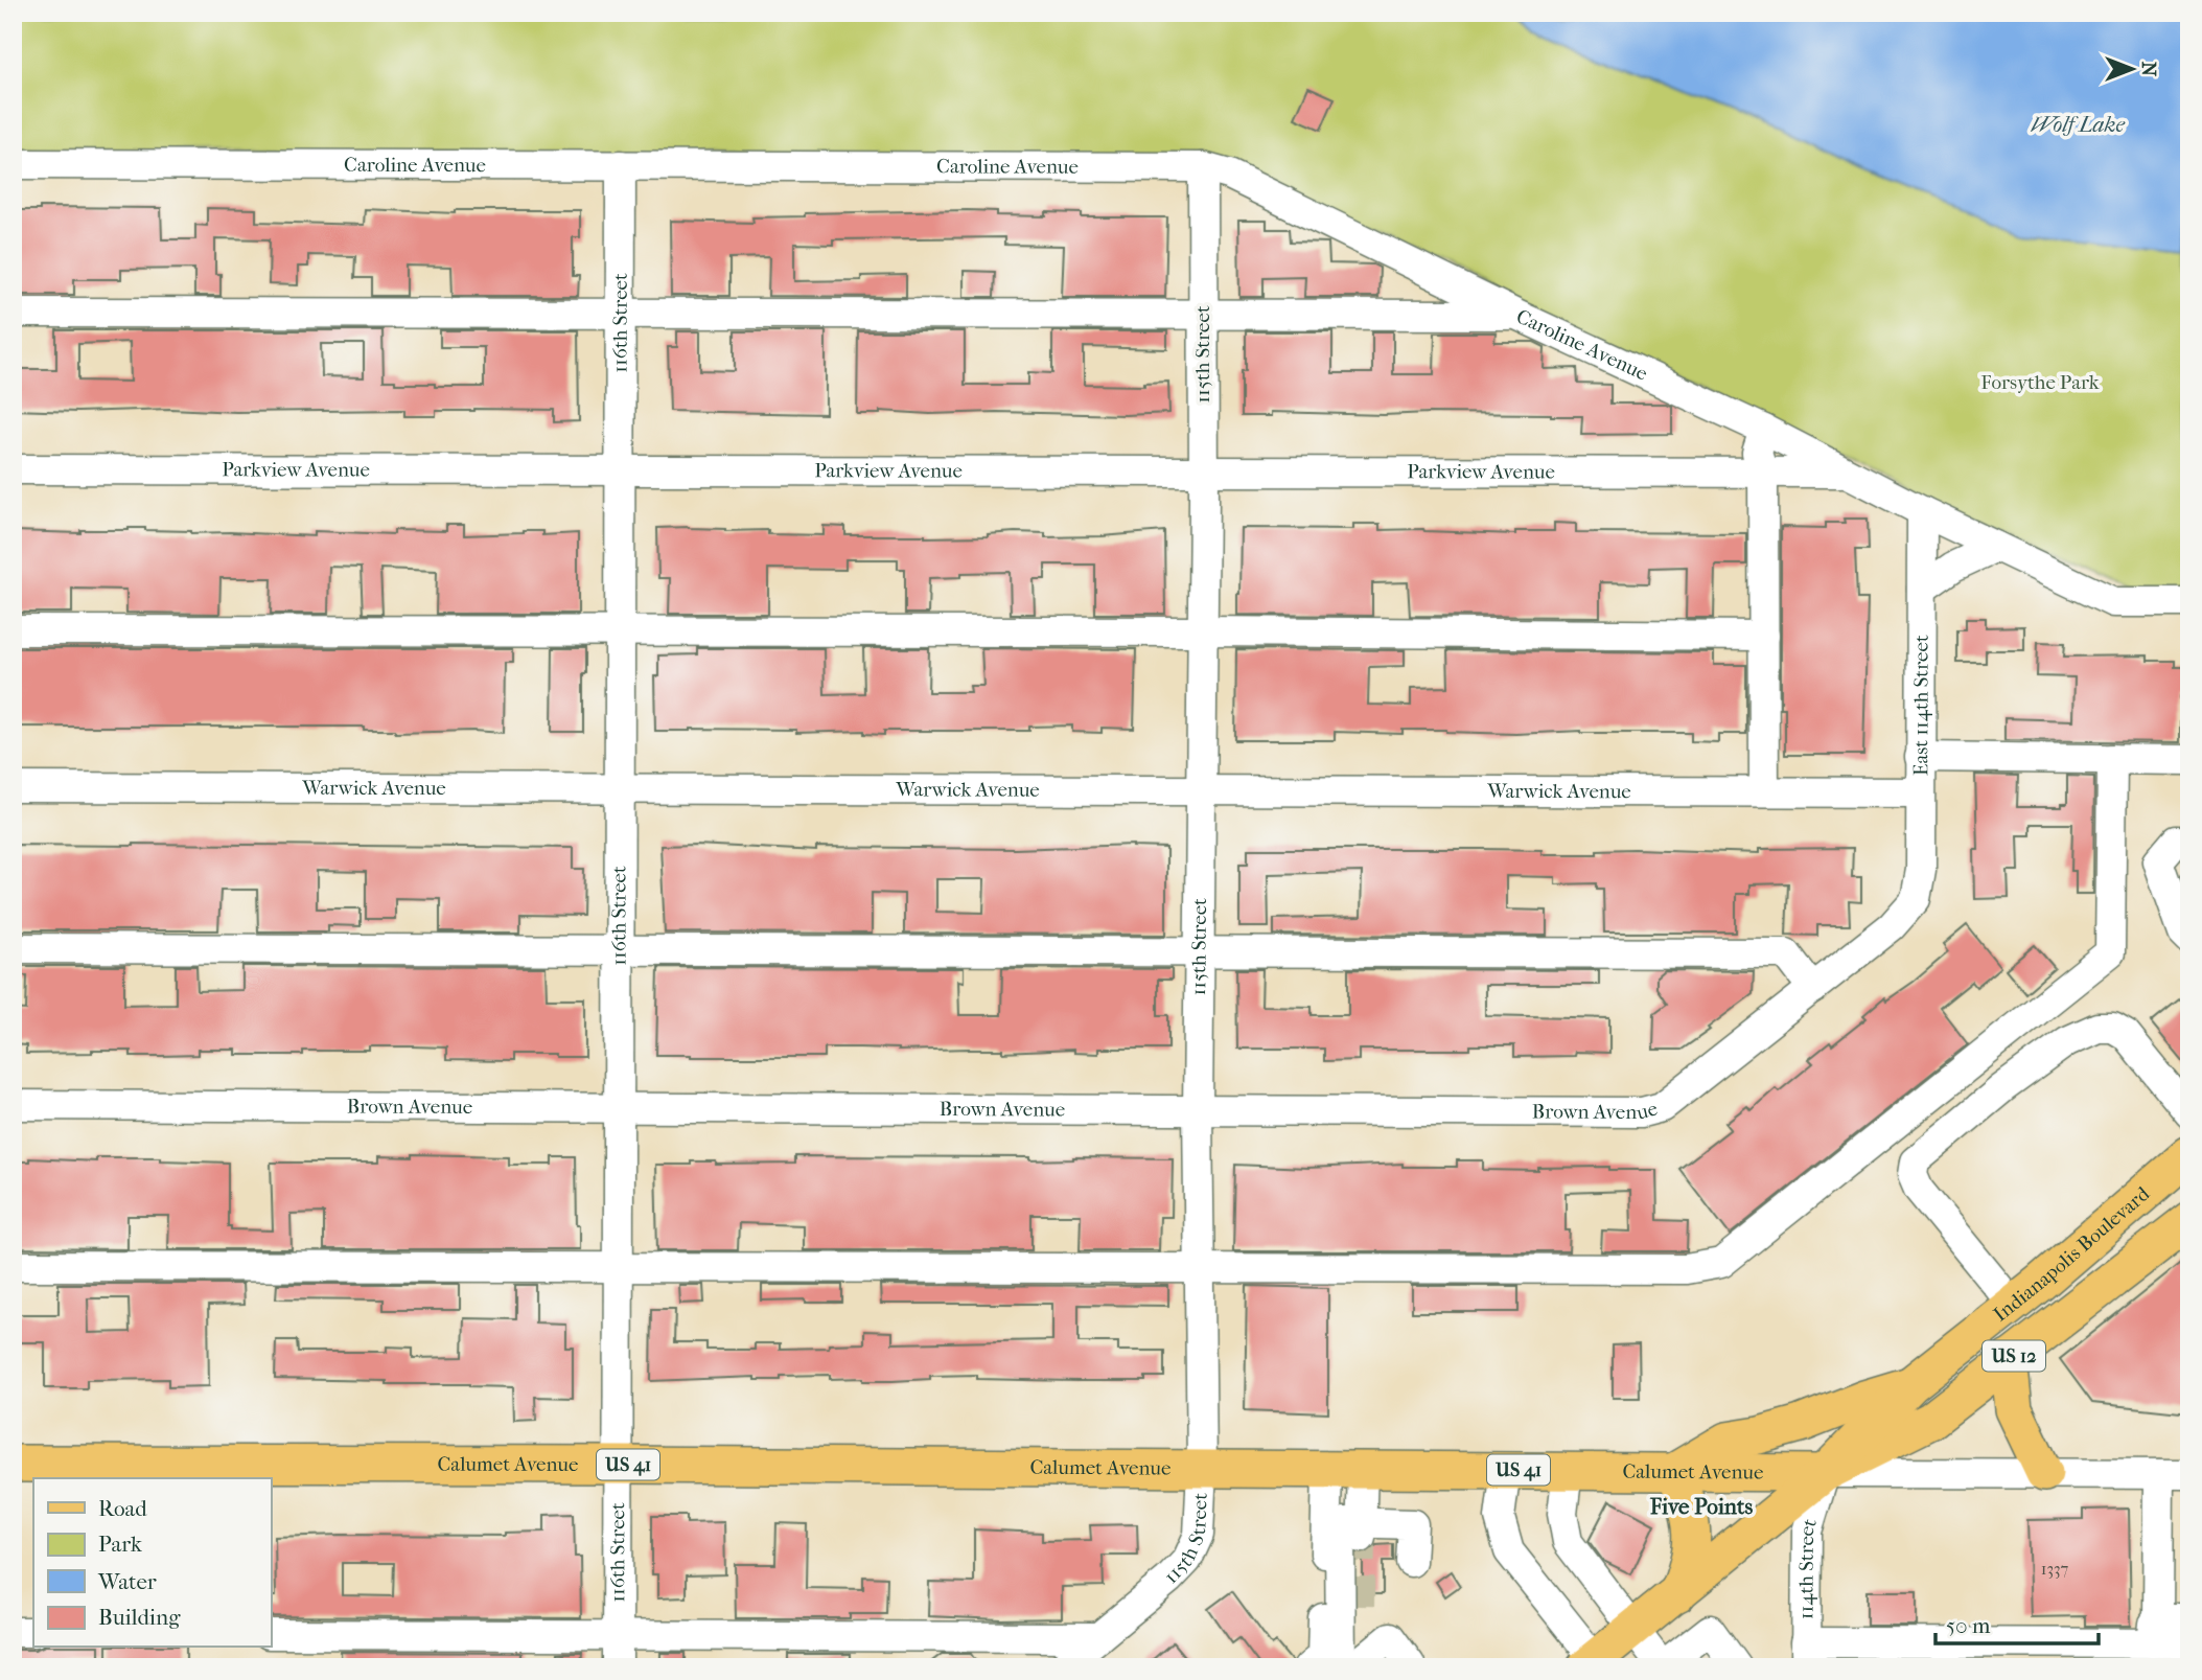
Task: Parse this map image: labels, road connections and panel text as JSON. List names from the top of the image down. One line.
{"streets":{"main road":["Indianapolis Boulevard","US 12","Calumet Avenue","US 41"],"street":["Caroline Avenue","116th Street","115th Street","Parkview Avenue","East 114th Street","Warwick Avenue","Brown Avenue","114th Street"]},"crossings":[["Caroline Avenue","116th Street"],["Caroline Avenue","115th Street"],["Caroline Avenue","Parkview Avenue"],["Caroline Avenue","East 114th Street"],["116th Street","Parkview Avenue"],["116th Street","Warwick Avenue"],["116th Street","Brown Avenue"],["116th Street","Calumet Avenue"],["115th Street","Parkview Avenue"],["115th Street","Warwick Avenue"],["115th Street","Brown Avenue"],["115th Street","Calumet Avenue"],["East 114th Street","Warwick Avenue"],["East 114th Street","Brown Avenue"],["Indianapolis Boulevard","Calumet Avenue"],["Indianapolis Boulevard","114th Street"],["Calumet Avenue","114th Street"]],"districts":["Five Points"],"water":["Wolf Lake"],"parks":["Forsythe Park"],"house_numbers":["1337"],"legend":["Road","Park","Water","Building"],"scale_bar":"50 m","north":"right"}
